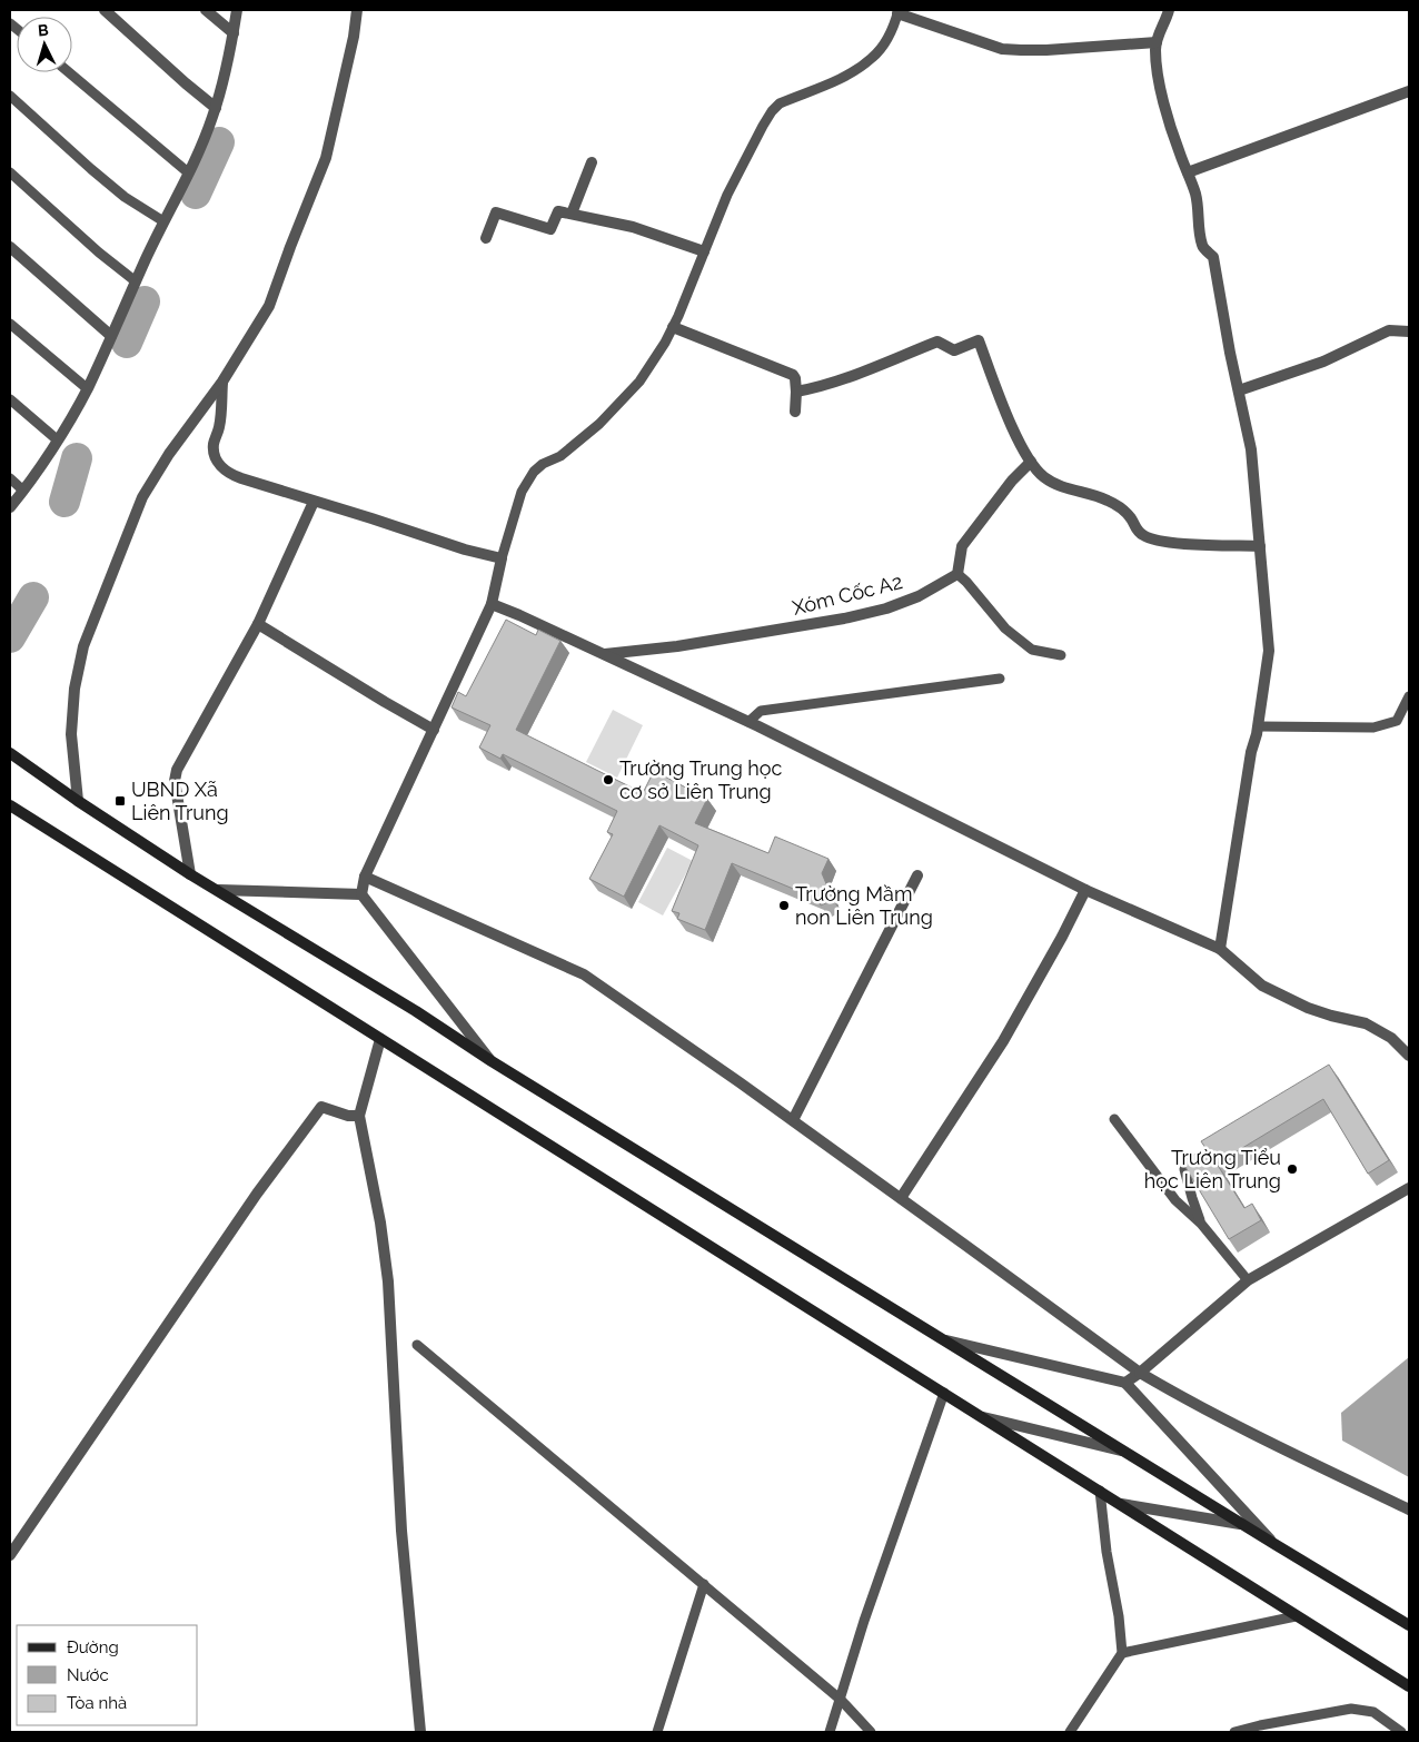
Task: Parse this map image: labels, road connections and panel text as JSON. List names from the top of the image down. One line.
{"streets":{"street":["Xóm Cốc A2"]},"places":{"other":["Trường Trung học cơ sở Liên Trung","Trường Mầm non Liên Trung","Trường Tiểu học Liên Trung"],"transit":["UBND Xã Liên Trung"]},"legend":["Đường","Nước","Tòa nhà"],"north":"top"}
